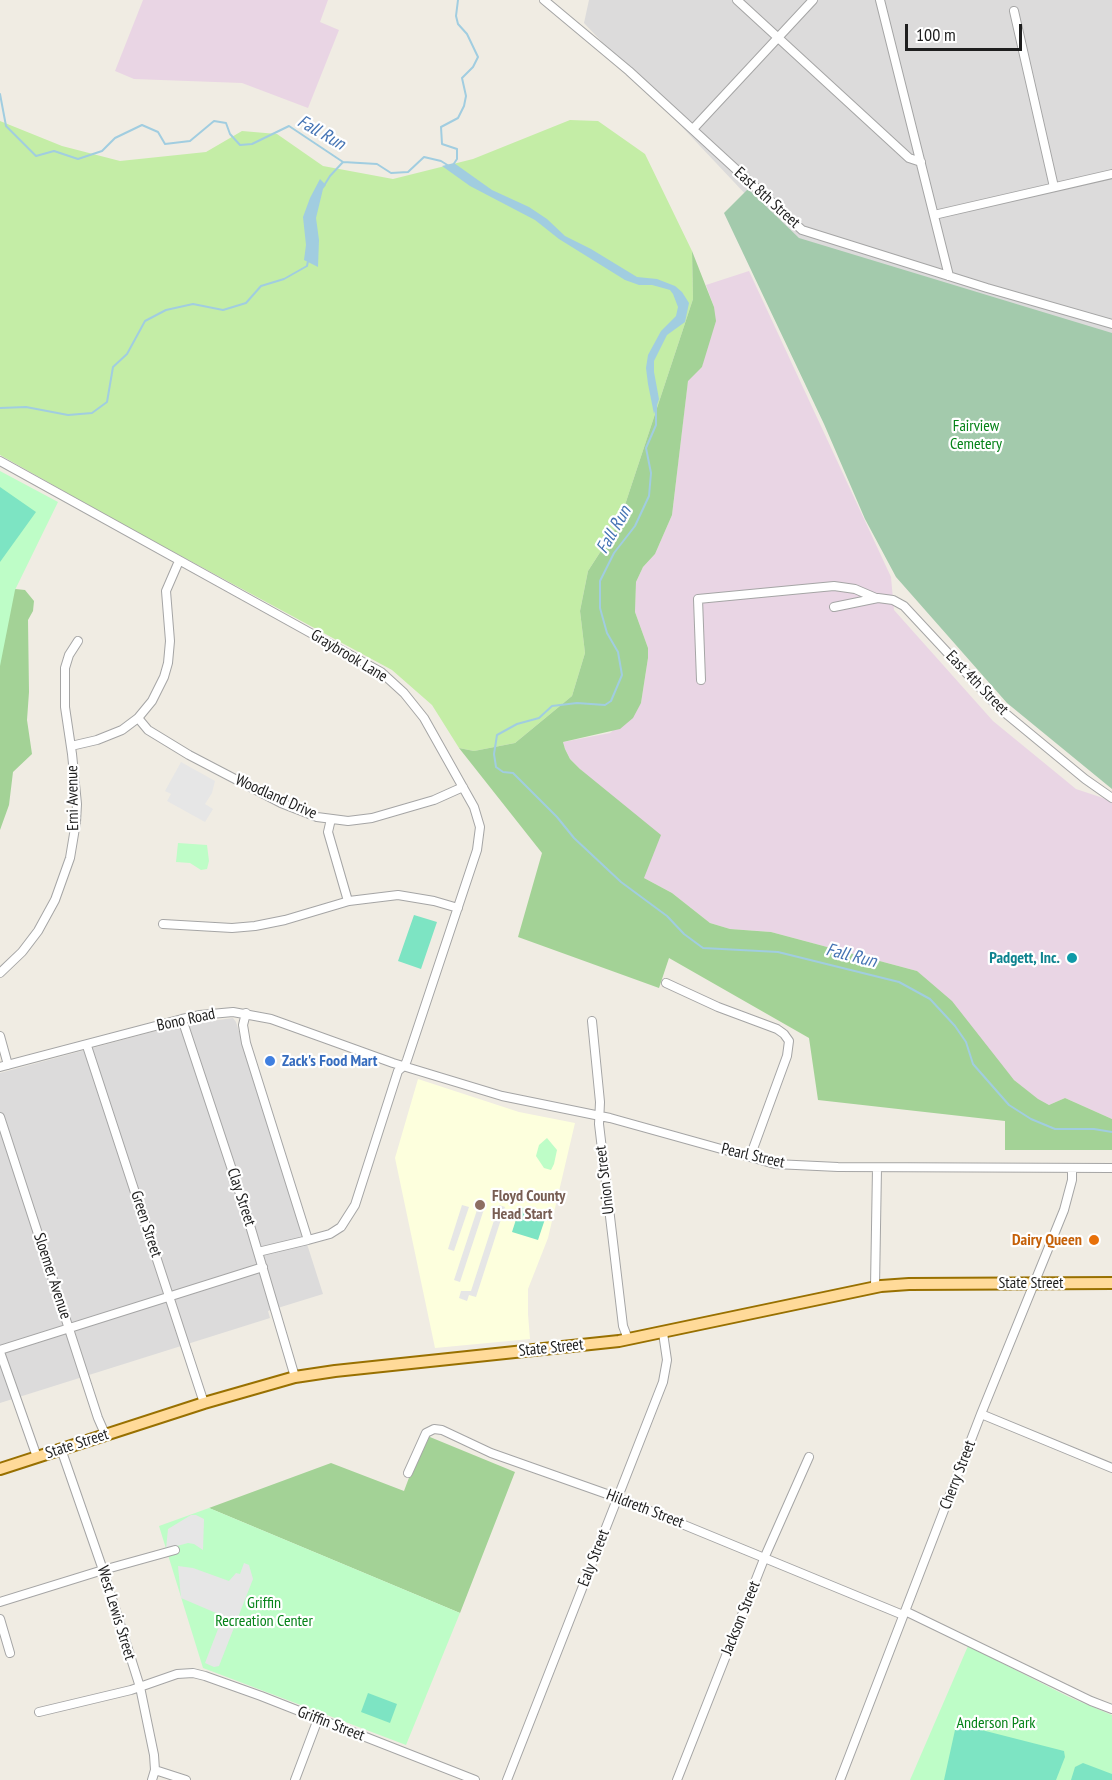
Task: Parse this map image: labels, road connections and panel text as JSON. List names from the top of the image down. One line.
{"streets":{"main road":["State Street"],"street":["East 8th Street","Graybrook Lane","East 4th Street","Woodland Drive","Erni Avenue","Bono Road","Pearl Street","Union Street","Clay Street","Green Street","Sloemer Avenue","Cherry Street","Hildreth Street","Ealy Street","West Lewis Street","Jackson Street","Griffin Street"]},"crossings":[["Graybrook Lane","Woodland Drive"],["Graybrook Lane","Bono Road"],["Graybrook Lane","Pearl Street"],["Graybrook Lane","Clay Street"],["Bono Road","Pearl Street"],["Bono Road","Clay Street"],["Bono Road","Green Street"],["Pearl Street","Union Street"],["Pearl Street","Cherry Street"],["Union Street","State Street"],["Clay Street","State Street"],["Green Street","State Street"],["Sloemer Avenue","State Street"],["State Street","Cherry Street"],["State Street","Ealy Street"],["State Street","West Lewis Street"],["Cherry Street","Hildreth Street"],["Hildreth Street","Ealy Street"],["Hildreth Street","Jackson Street"],["West Lewis Street","Griffin Street"]],"water":["Fall Run"],"parks":["Fairview Cemetery","Griffin Recreation Center","Anderson Park"],"places":["Padgett, Inc.","Zack's Food Mart","Floyd County Head Start","Dairy Queen"],"scale_bar":"100 m"}
